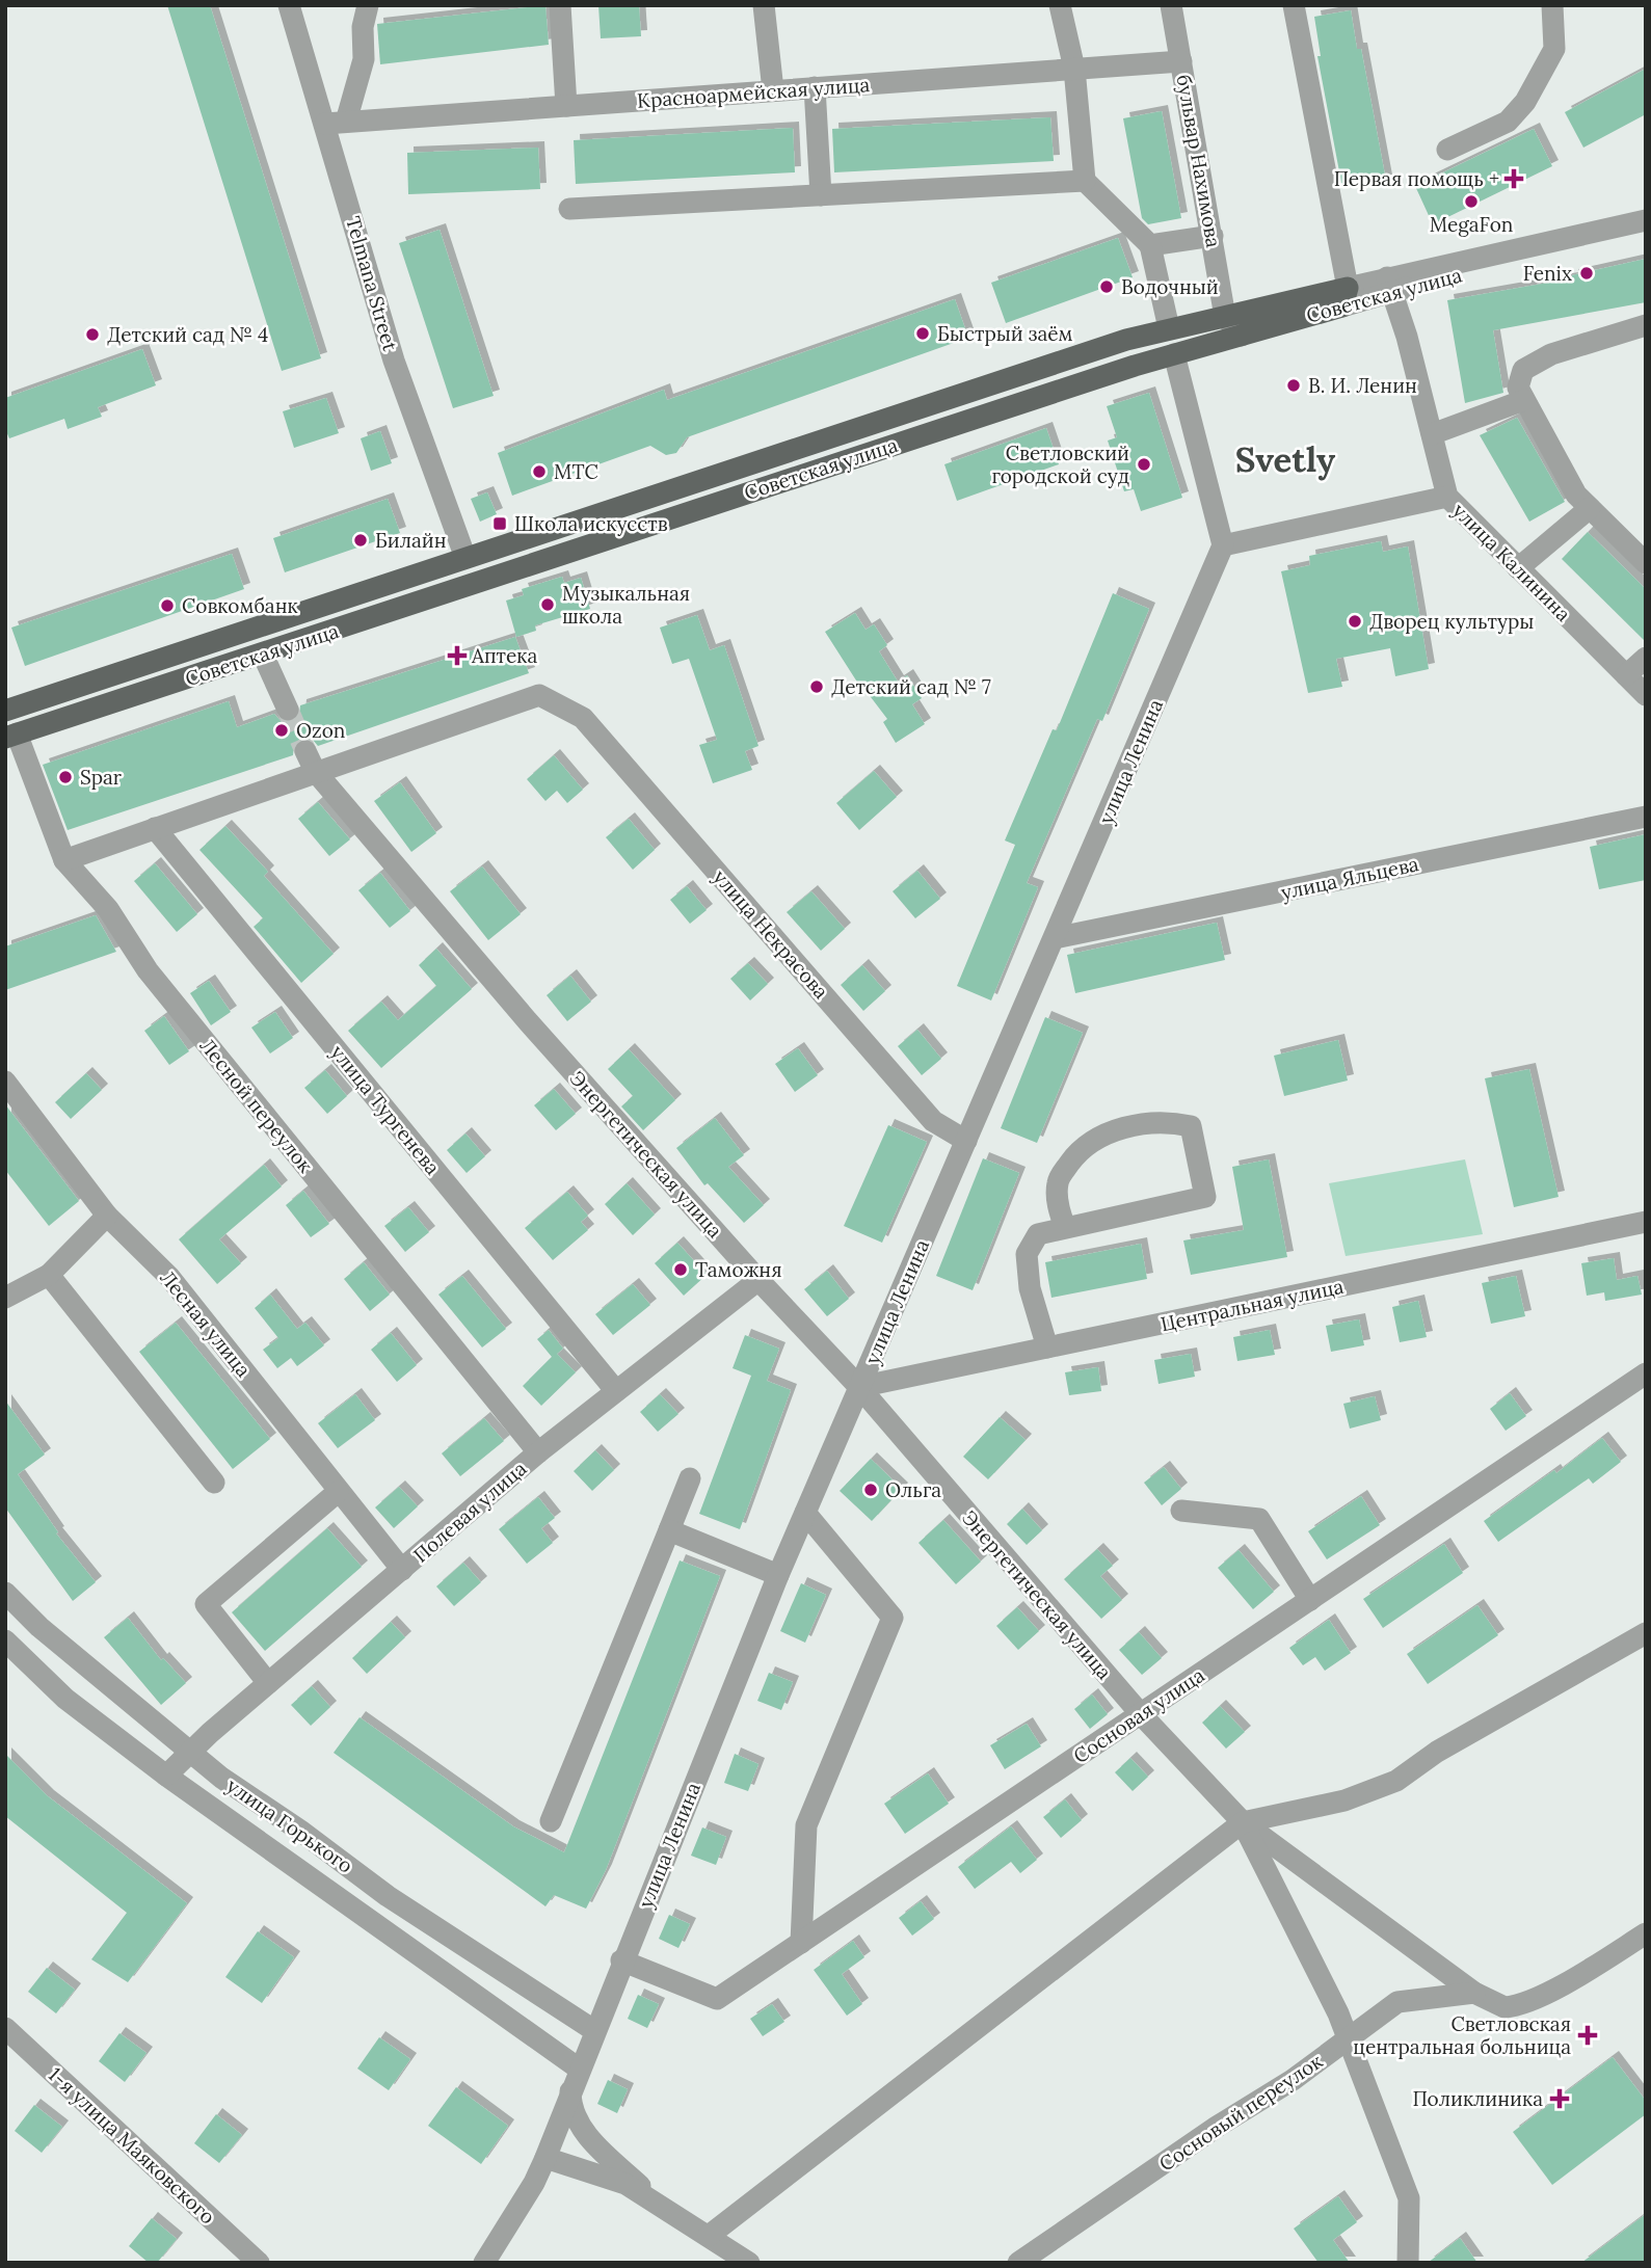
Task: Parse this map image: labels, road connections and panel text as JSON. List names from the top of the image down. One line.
{"streets":{"main road":["Советская улица"],"street":["Красноармейская улица","бульвар Нахимова","Telmana Street","улица Калинина","улица Ленина","улица Яльцева","улица Некрасова","Лесной переулок","улица Тургенева","Энергетическая улица","Центральная улица","Лесная улица","Полевая улица","Сосновая улица","улица Горького","Сосновый переулок","1-я улица Маяковского"]},"crossings":[["Красноармейская улица","бульвар Нахимова"],["Красноармейская улица","Telmana Street"],["бульвар Нахимова","Советская улица"],["Telmana Street","Советская улица"],["Советская улица","улица Калинина"],["Советская улица","Лесной переулок"],["улица Ленина","улица Яльцева"],["улица Ленина","улица Некрасова"],["улица Ленина","Энергетическая улица"],["улица Ленина","Центральная улица"],["улица Ленина","Сосновая улица"],["улица Ленина","улица Горького"],["улица Некрасова","Энергетическая улица"],["Лесной переулок","Полевая улица"],["улица Тургенева","Полевая улица"],["Энергетическая улица","Центральная улица"],["Энергетическая улица","Полевая улица"],["Энергетическая улица","Сосновая улица"],["Лесная улица","Полевая улица"],["Полевая улица","улица Горького"]],"districts":["Svetly"],"places":{"health":["Первая помощь +","Аптека","Светловская центральная больница","Поликлиника"],"other":["MegaFon","Fenix","Водочный","Быстрый заём","Детский сад № 4","В. И. Ленин","Светловский городской суд","МТС","Билайн","Музыкальная школа","Совкомбанк","Дворец культуры","Детский сад № 7","Ozon","Spar","Таможня","Ольга"],"transit":["Школа искусств"]}}
